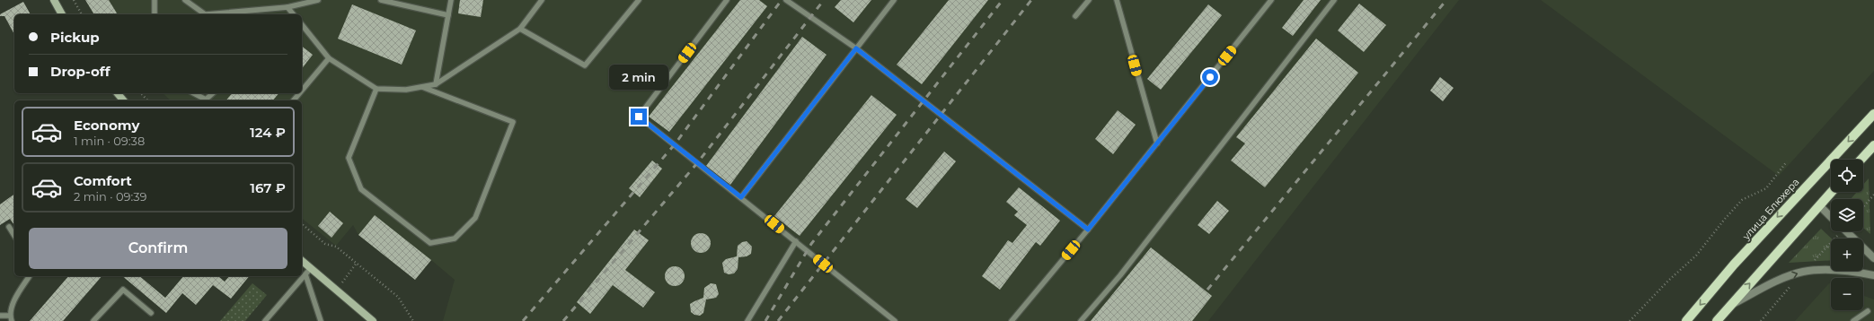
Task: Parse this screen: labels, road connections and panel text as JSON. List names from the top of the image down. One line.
{"streets":{"main road":["улица Блюхера"]},"page":{"banner":["Pickup","Drop-off"],"bubble":"2 min","list":[{"name":"Economy","note":"1 min · 09:38","value":"124 ₽"},{"name":"Comfort","note":"2 min · 09:39","value":"167 ₽"}],"map_buttons":["+","−"],"buttons":"Confirm"}}
